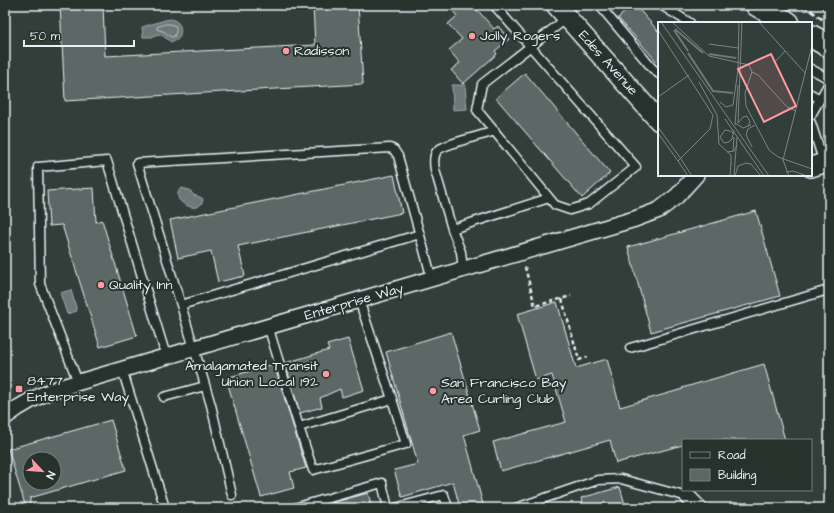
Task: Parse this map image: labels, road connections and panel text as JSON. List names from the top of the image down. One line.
{"streets":{"street":["Edes Avenue","Enterprise Way"]},"places":{"other":["Jolly Rogers","Radisson","Quality Inn","Amalgamated Transit Union Local 192","San Francisco Bay Area Curling Club"],"transit":["8477 Enterprise Way"]},"legend":["Road","Building"],"scale_bar":"50 m","north":"bottom right"}
